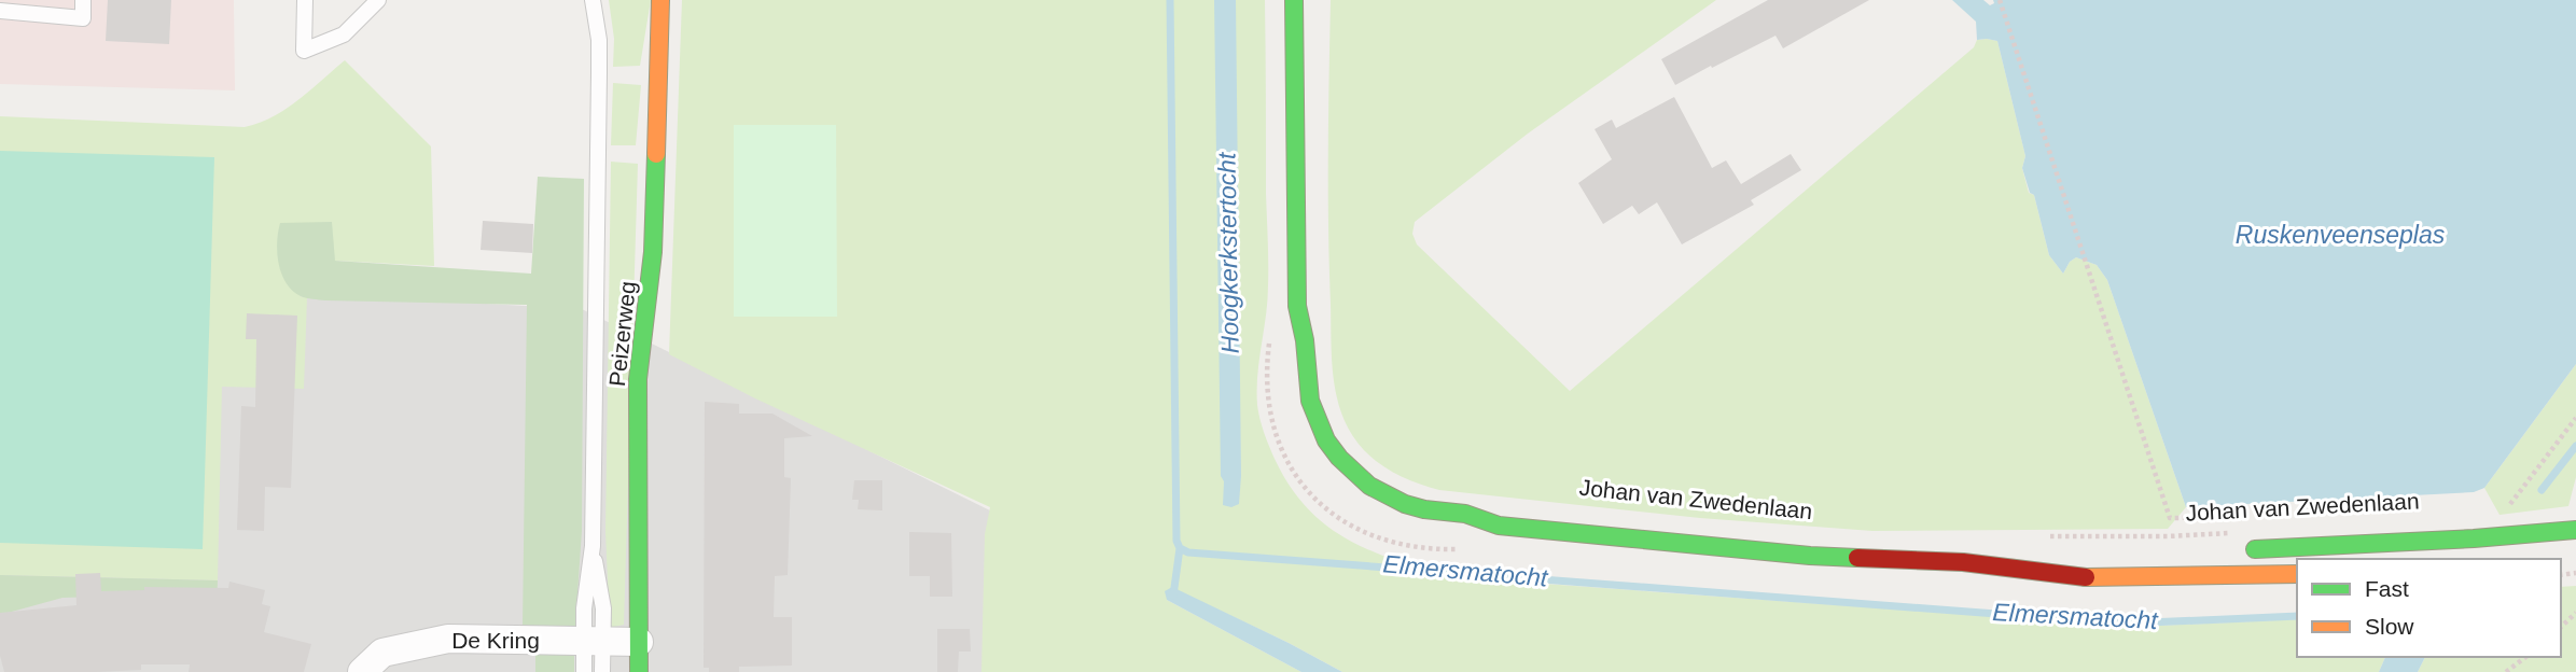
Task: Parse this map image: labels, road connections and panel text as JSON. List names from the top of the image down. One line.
{"streets":{"main road":["Peizerweg","Johan van Zwedenlaan"],"street":["De Kring"]},"crossings":[["Peizerweg","De Kring"]],"water":["Ruskenveenseplas","Hoogkerkstertocht","Elmersmatocht"],"legend":["Fast","Slow"]}
